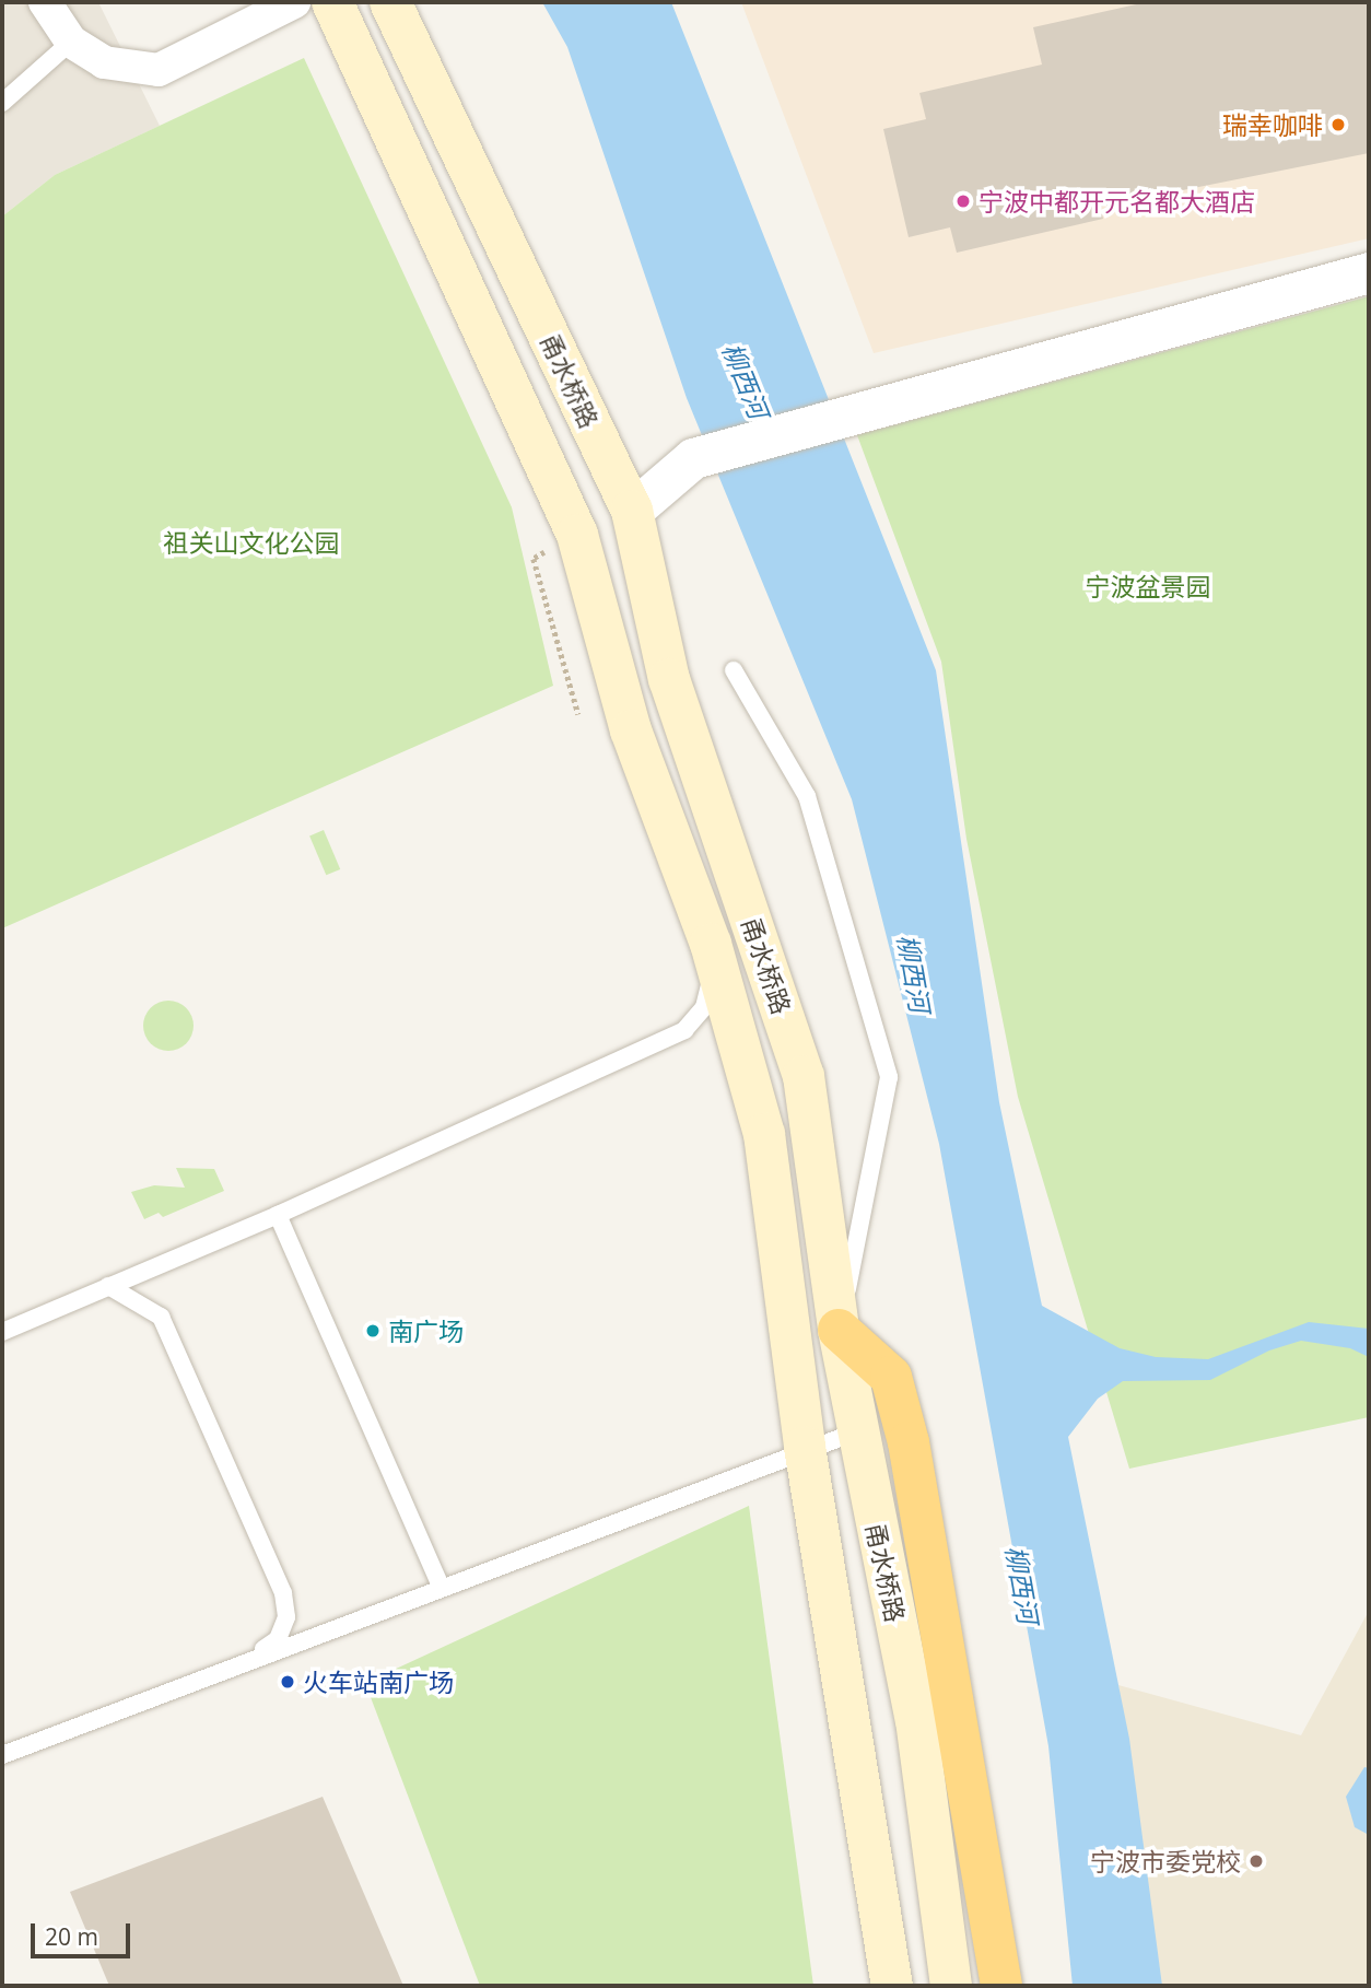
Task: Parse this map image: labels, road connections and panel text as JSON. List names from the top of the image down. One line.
{"streets":{"main road":["甬水桥路"]},"water":["柳西河"],"parks":["祖关山文化公园","宁波盆景园"],"places":["瑞幸咖啡","宁波中都开元名都大酒店","南广场","火车站南广场","宁波市委党校"],"scale_bar":"20 m"}
